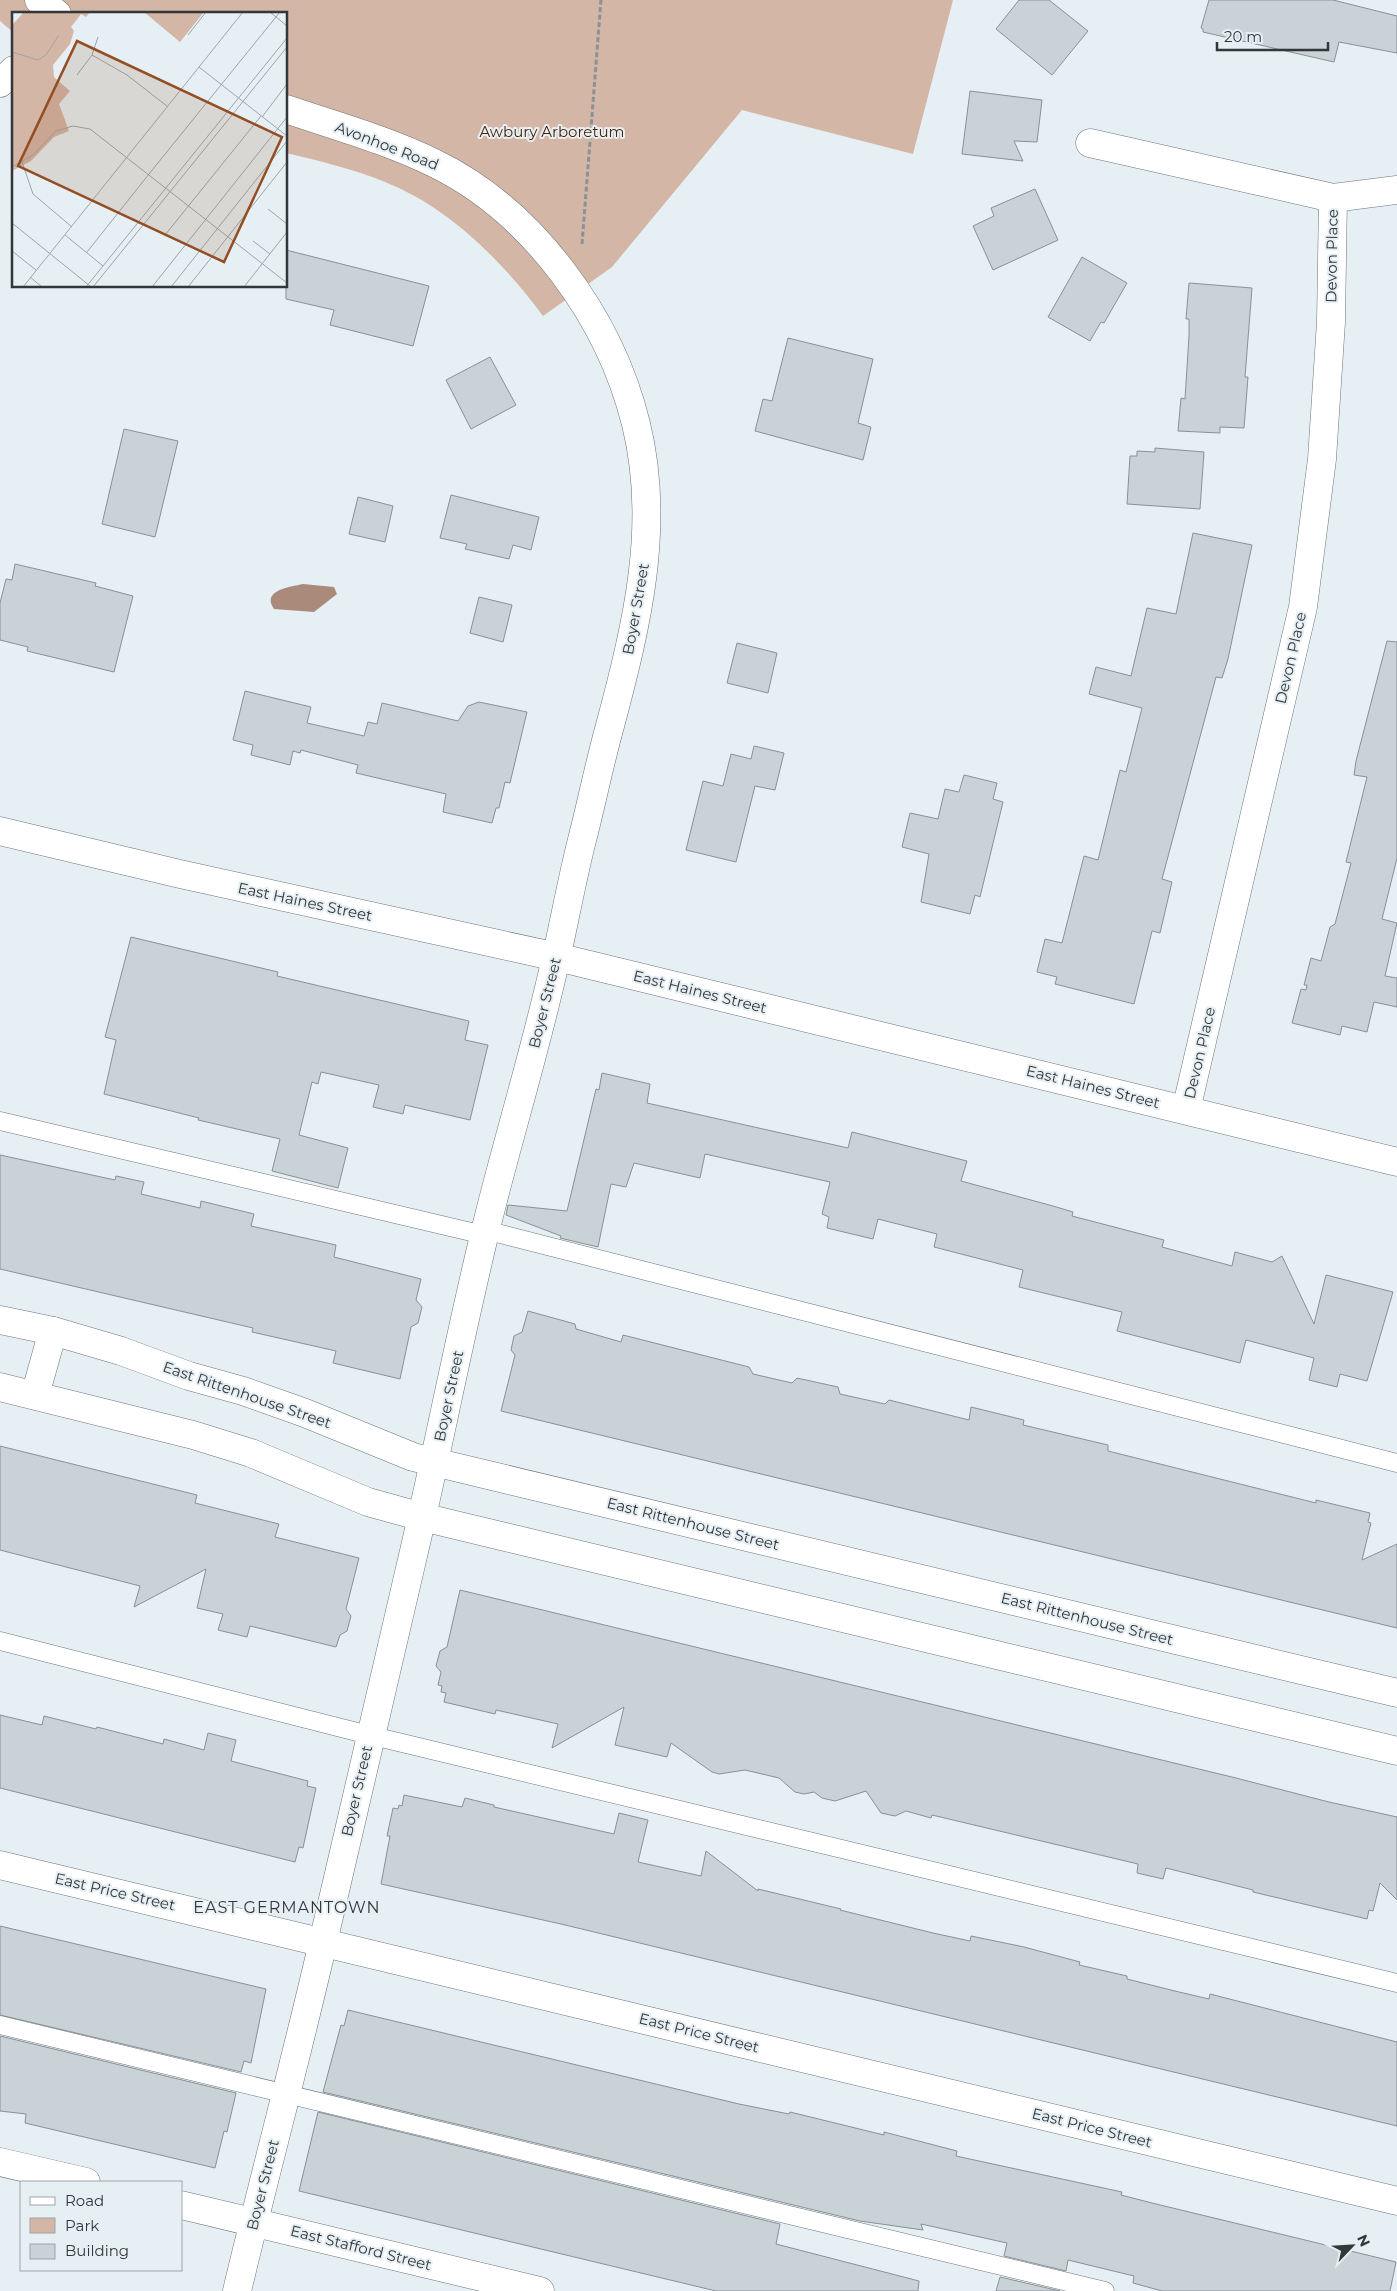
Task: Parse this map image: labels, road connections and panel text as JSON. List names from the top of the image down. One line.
{"streets":{"street":["Avonhoe Road","Devon Place","Boyer Street","East Haines Street","East Rittenhouse Street","East Price Street","East Stafford Street"]},"crossings":[["Avonhoe Road","Boyer Street"],["Devon Place","East Haines Street"],["Boyer Street","East Haines Street"],["Boyer Street","East Rittenhouse Street"],["Boyer Street","East Price Street"],["Boyer Street","East Stafford Street"]],"districts":["EAST GERMANTOWN"],"parks":["Awbury Arboretum"],"legend":["Road","Park","Building"],"scale_bar":"20 m","north":"top right"}
